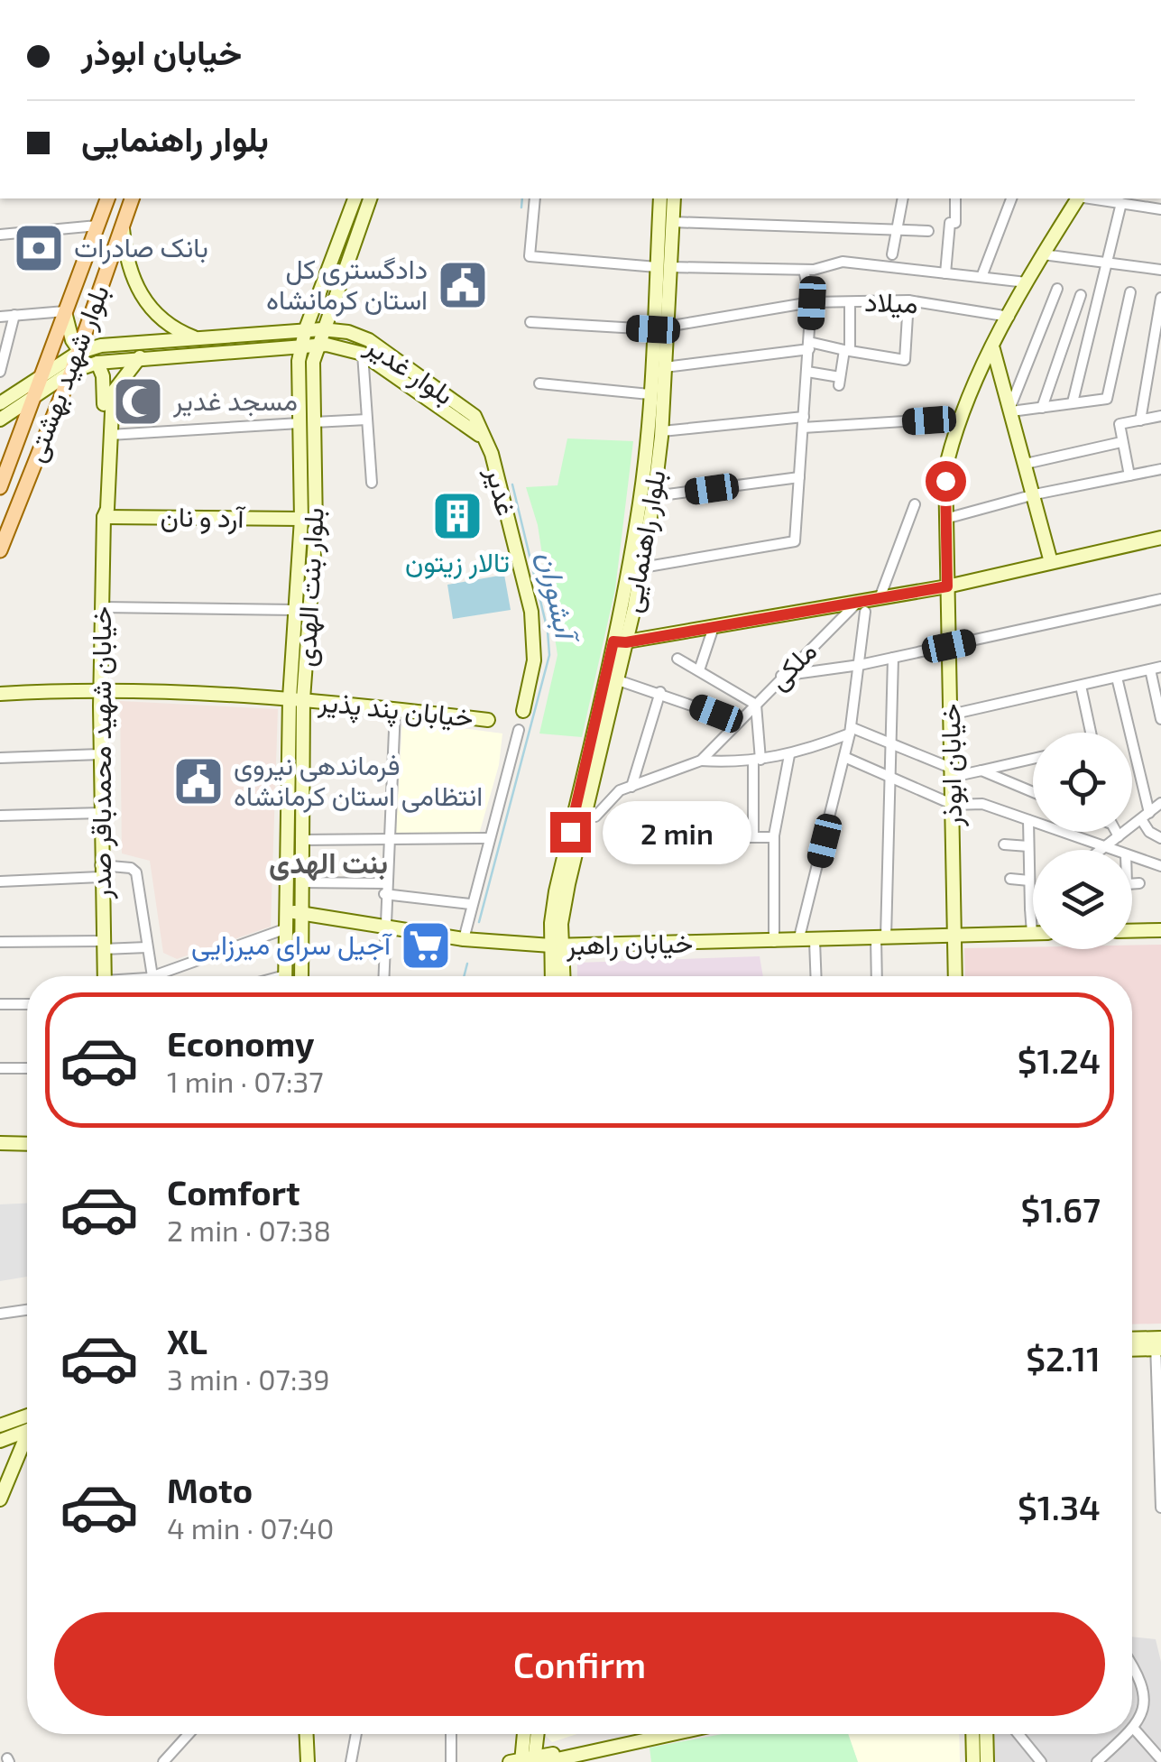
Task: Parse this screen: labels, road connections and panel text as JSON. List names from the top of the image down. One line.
{"streets":{"main road":["بلوار غدیر","بلوار شهید بهشتی","غدیر","آرد و نان","بلوار راهنمایی","بلوار بنت الهدی","خیابان پند پذیر","خیابان شهید محمدباقر صدر","خیابان ابوذر","خیابان راهبر"],"street":["میلاد","ملکی"]},"crossings":[["میلاد","بلوار راهنمایی"],["میلاد","خیابان ابوذر"],["بلوار غدیر","بلوار شهید بهشتی"],["بلوار غدیر","غدیر"],["بلوار غدیر","بلوار بنت الهدی"],["بلوار غدیر","خیابان شهید محمدباقر صدر"],["آرد و نان","بلوار بنت الهدی"],["آرد و نان","خیابان شهید محمدباقر صدر"],["بلوار راهنمایی","خیابان راهبر"],["بلوار بنت الهدی","خیابان پند پذیر"],["بلوار بنت الهدی","خیابان راهبر"],["خیابان پند پذیر","خیابان شهید محمدباقر صدر"],["خیابان ابوذر","خیابان راهبر"]],"districts":["بنت الهدی"],"water":["آبشوران"],"places":{"bank":["بانک صادرات"],"public building":["دادگستری کل استان کرمانشاه","فرماندهی نیروی انتظامی استان کرمانشاه"],"mosque":["مسجد غدیر"],"building":["تالار زیتون"],"supermarket":["آجیل سرای میرزایی"]},"page":{"banner":["خیابان ابوذر","بلوار راهنمایی"],"bubble":"2 min","list":[{"name":"Economy","note":"1 min · 07:37","value":"$1.24"},{"name":"Comfort","note":"2 min · 07:38","value":"$1.67"},{"name":"XL","note":"3 min · 07:39","value":"$2.11"},{"name":"Moto","note":"4 min · 07:40","value":"$1.34"}],"buttons":"Confirm"}}
